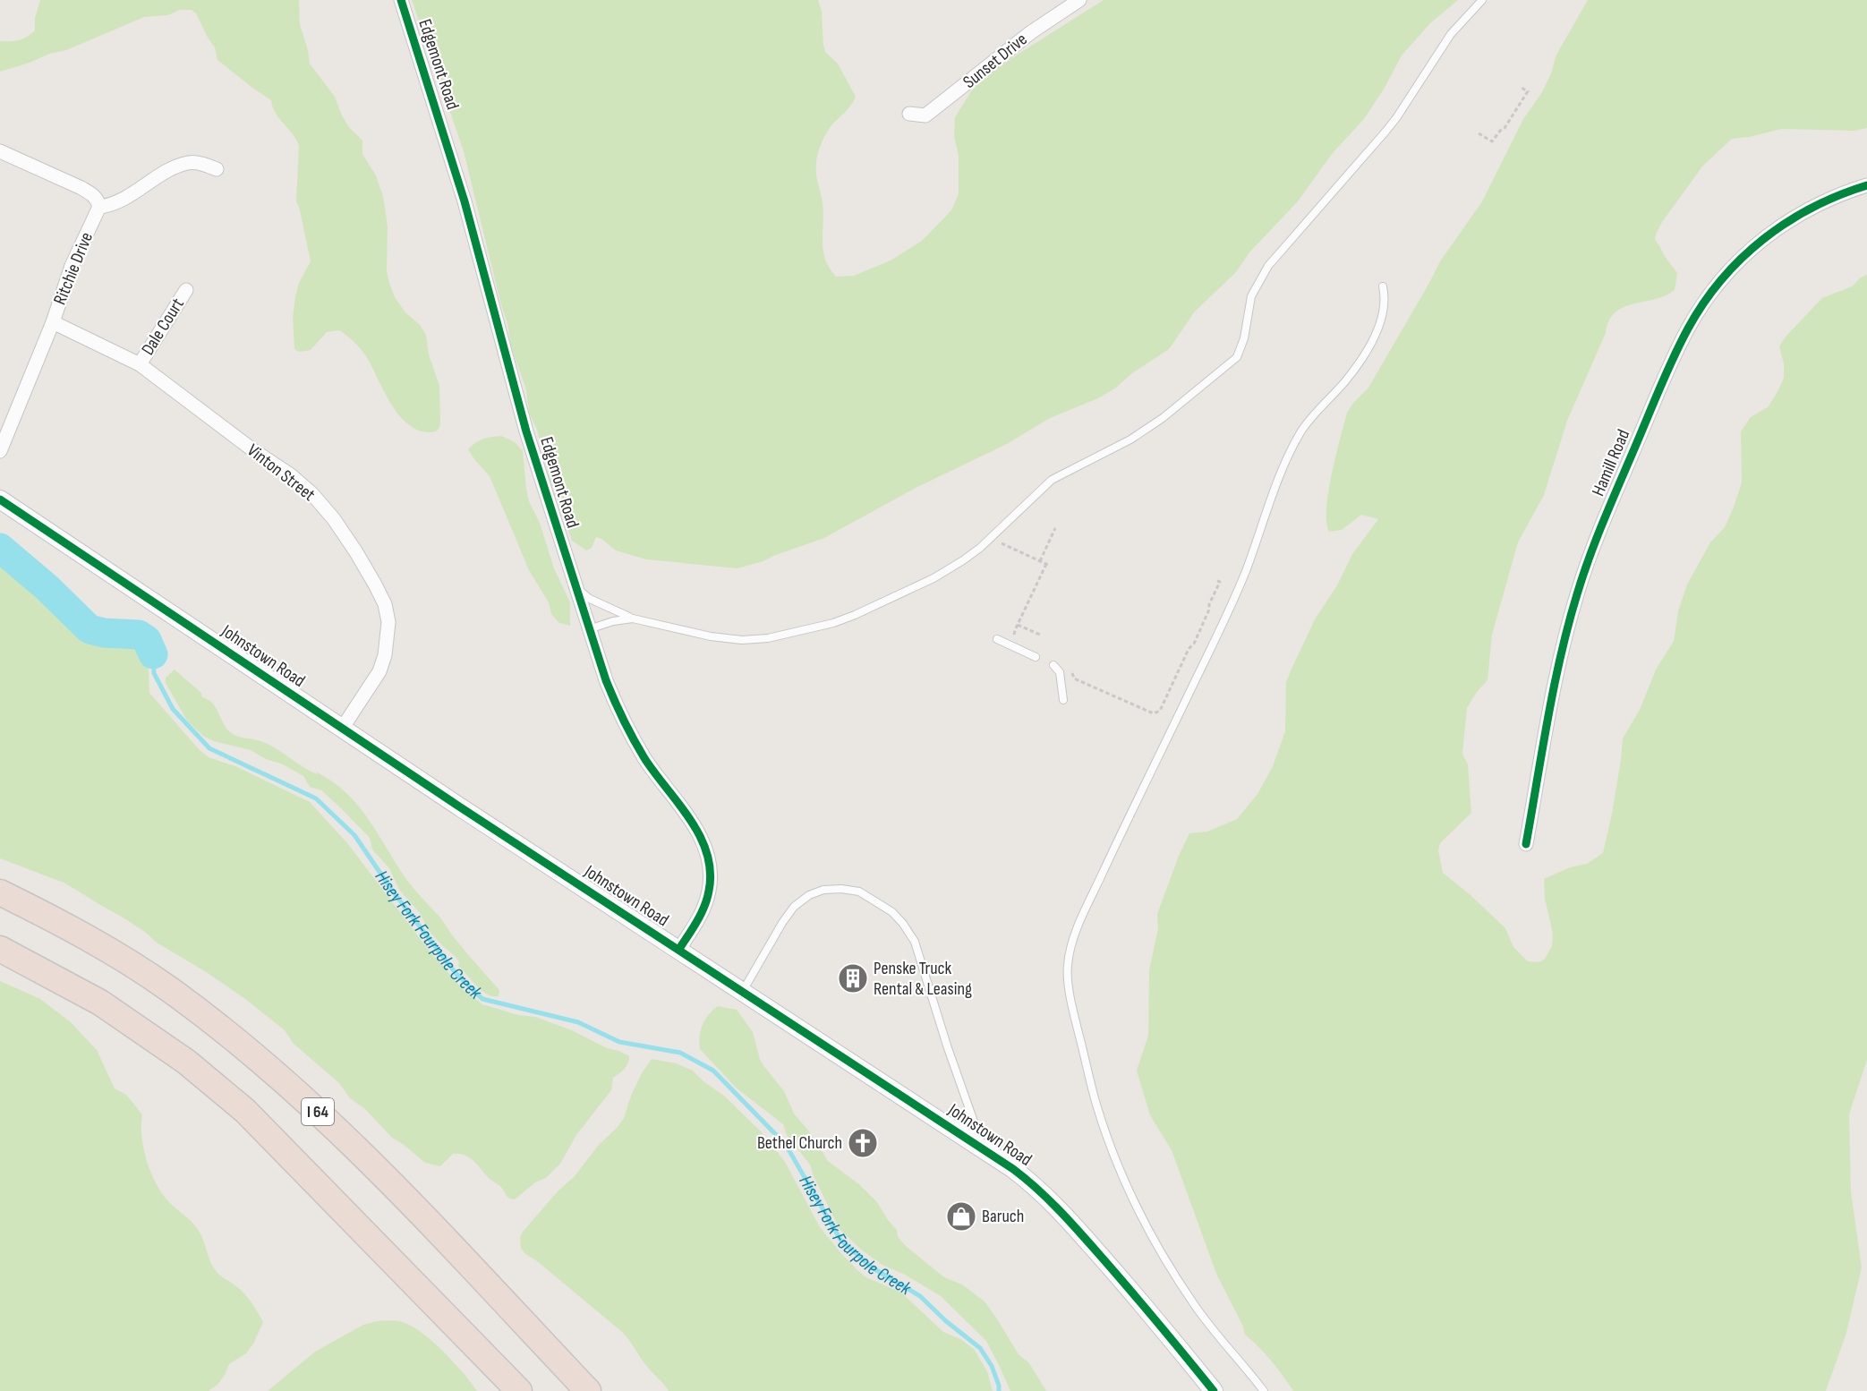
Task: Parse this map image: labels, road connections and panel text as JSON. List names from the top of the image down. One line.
{"streets":{"highway":["I 64"],"street":["Sunset Drive","Edgemont Road","Ritchie Drive","Dale Court","Hamill Road","Vinton Street","Johnstown Road"]},"crossings":[["Edgemont Road","Johnstown Road"],["Ritchie Drive","Vinton Street"],["Dale Court","Vinton Street"],["Vinton Street","Johnstown Road"]],"water":["Hisey Fork Fourpole Creek"],"places":{"building":["Penske Truck Rental & Leasing"],"church":["Bethel Church"],"shop":["Baruch"]}}
